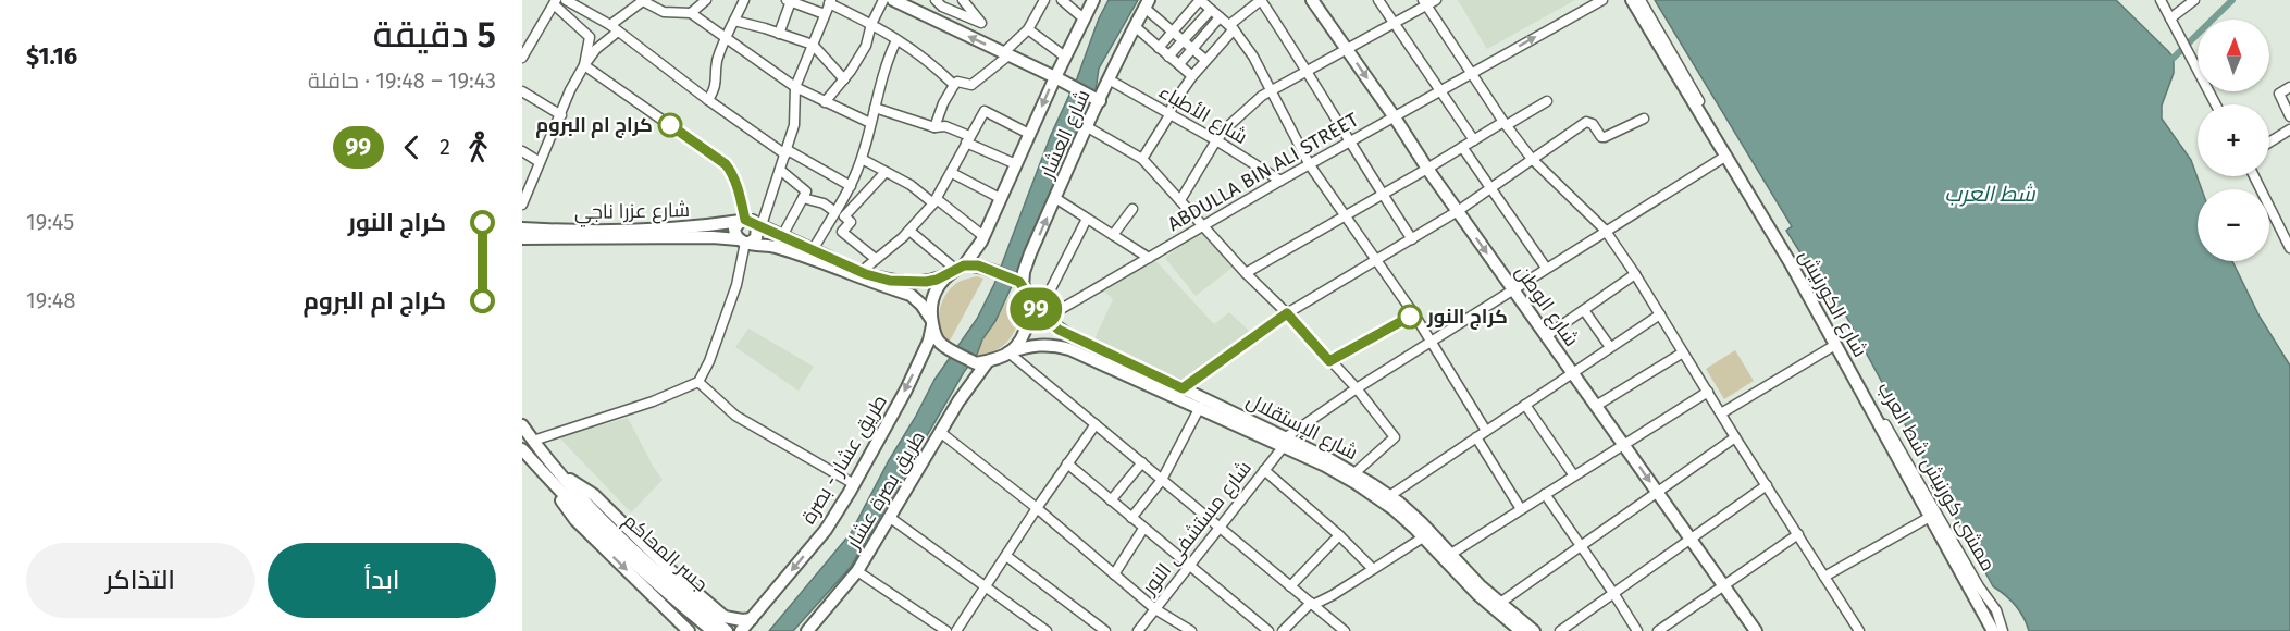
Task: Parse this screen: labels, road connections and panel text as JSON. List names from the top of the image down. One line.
{"streets":{"main road":["شارع العشار","شارع عزرا ناجي","شارع الكورنيش","شارع الوطن","شارع الإستقلال","طريق عشار - بصرة","طريق بصرة عشار","جسر المحاكم"],"street":["شارع الأطباء","ABDULLA BIN ALI STREET","ممشى كورنيش شط العرب","شارع مستشفى النور"]},"crossings":[["شارع الأطباء","شارع العشار"],["شارع الأطباء","ABDULLA BIN ALI STREET"],["شارع العشار","شارع عزرا ناجي"],["شارع العشار","شارع الإستقلال"],["شارع العشار","طريق عشار - بصرة"],["شارع العشار","طريق بصرة عشار"],["ABDULLA BIN ALI STREET","شارع الوطن"],["ABDULLA BIN ALI STREET","شارع الإستقلال"],["شارع عزرا ناجي","شارع الإستقلال"],["شارع عزرا ناجي","طريق عشار - بصرة"],["شارع عزرا ناجي","طريق بصرة عشار"],["شارع الكورنيش","شارع مستشفى النور"],["شارع الوطن","شارع مستشفى النور"],["شارع الإستقلال","طريق عشار - بصرة"],["شارع الإستقلال","طريق بصرة عشار"],["شارع الإستقلال","شارع مستشفى النور"],["طريق عشار - بصرة","طريق بصرة عشار"]],"one_way":["طريق عشار - بصرة"],"water":["شط العرب"],"places":["كراج ام البروم","كراج النور"],"lines":["bus line 99"],"north":"top","page":{"on_map":"99","heading":["5 دقيقة","19:43 – 19:48 · حافلة","$1.16"],"map_buttons":["+","−"],"legs":["2","99"],"list":[{"name":"كراج النور","value":"19:45"},{"name":"كراج ام البروم","value":"19:48"}],"buttons":["ابدأ","التذاكر"]}}
